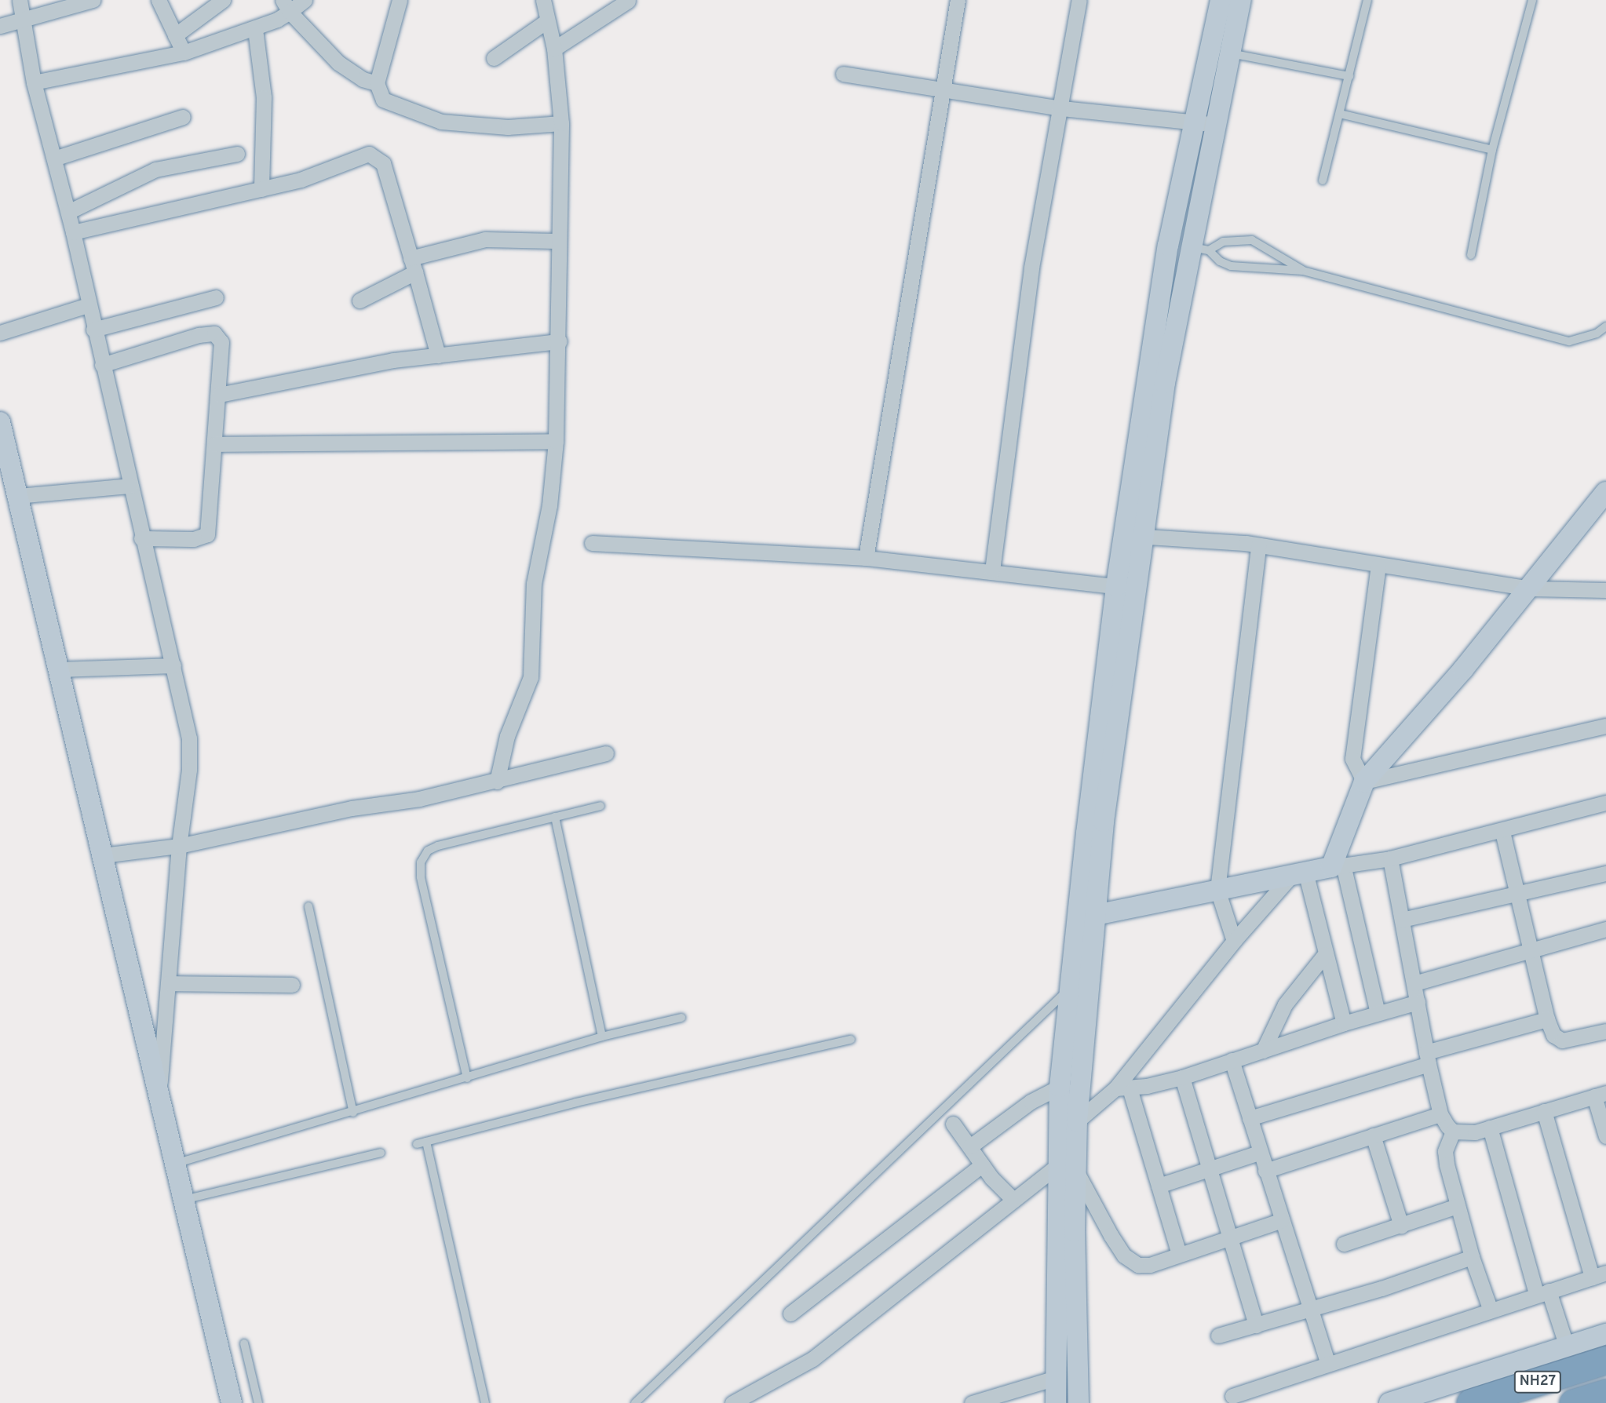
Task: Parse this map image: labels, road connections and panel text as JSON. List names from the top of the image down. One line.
{"streets":{"highway":["NH27"]}}
